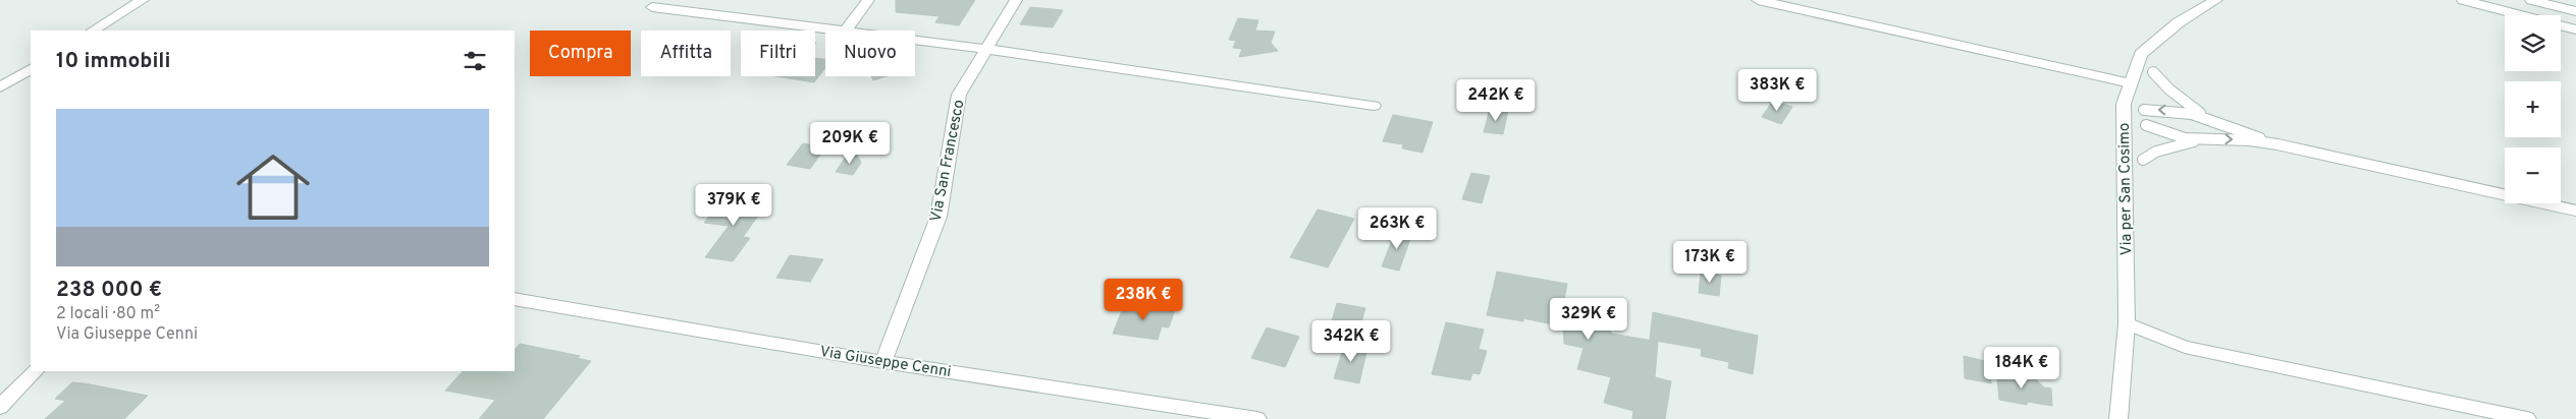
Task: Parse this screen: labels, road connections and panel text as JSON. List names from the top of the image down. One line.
{"streets":{"street":["Via San Francesco","Via per San Cosimo","Via Giuseppe Cenni"]},"crossings":[["Via San Francesco","Via Giuseppe Cenni"]],"page":{"map_buttons":["+","−"],"chip":["Compra","Affitta","Filtri","Nuovo"],"heading":"10 immobili","price":["383K €","242K €","209K €","379K €","263K €","173K €","238K €","329K €","342K €","184K €"],"list":[{"name":"238 000 €","note":"2 locali · 80 m² · Via Giuseppe Cenni"}]}}
